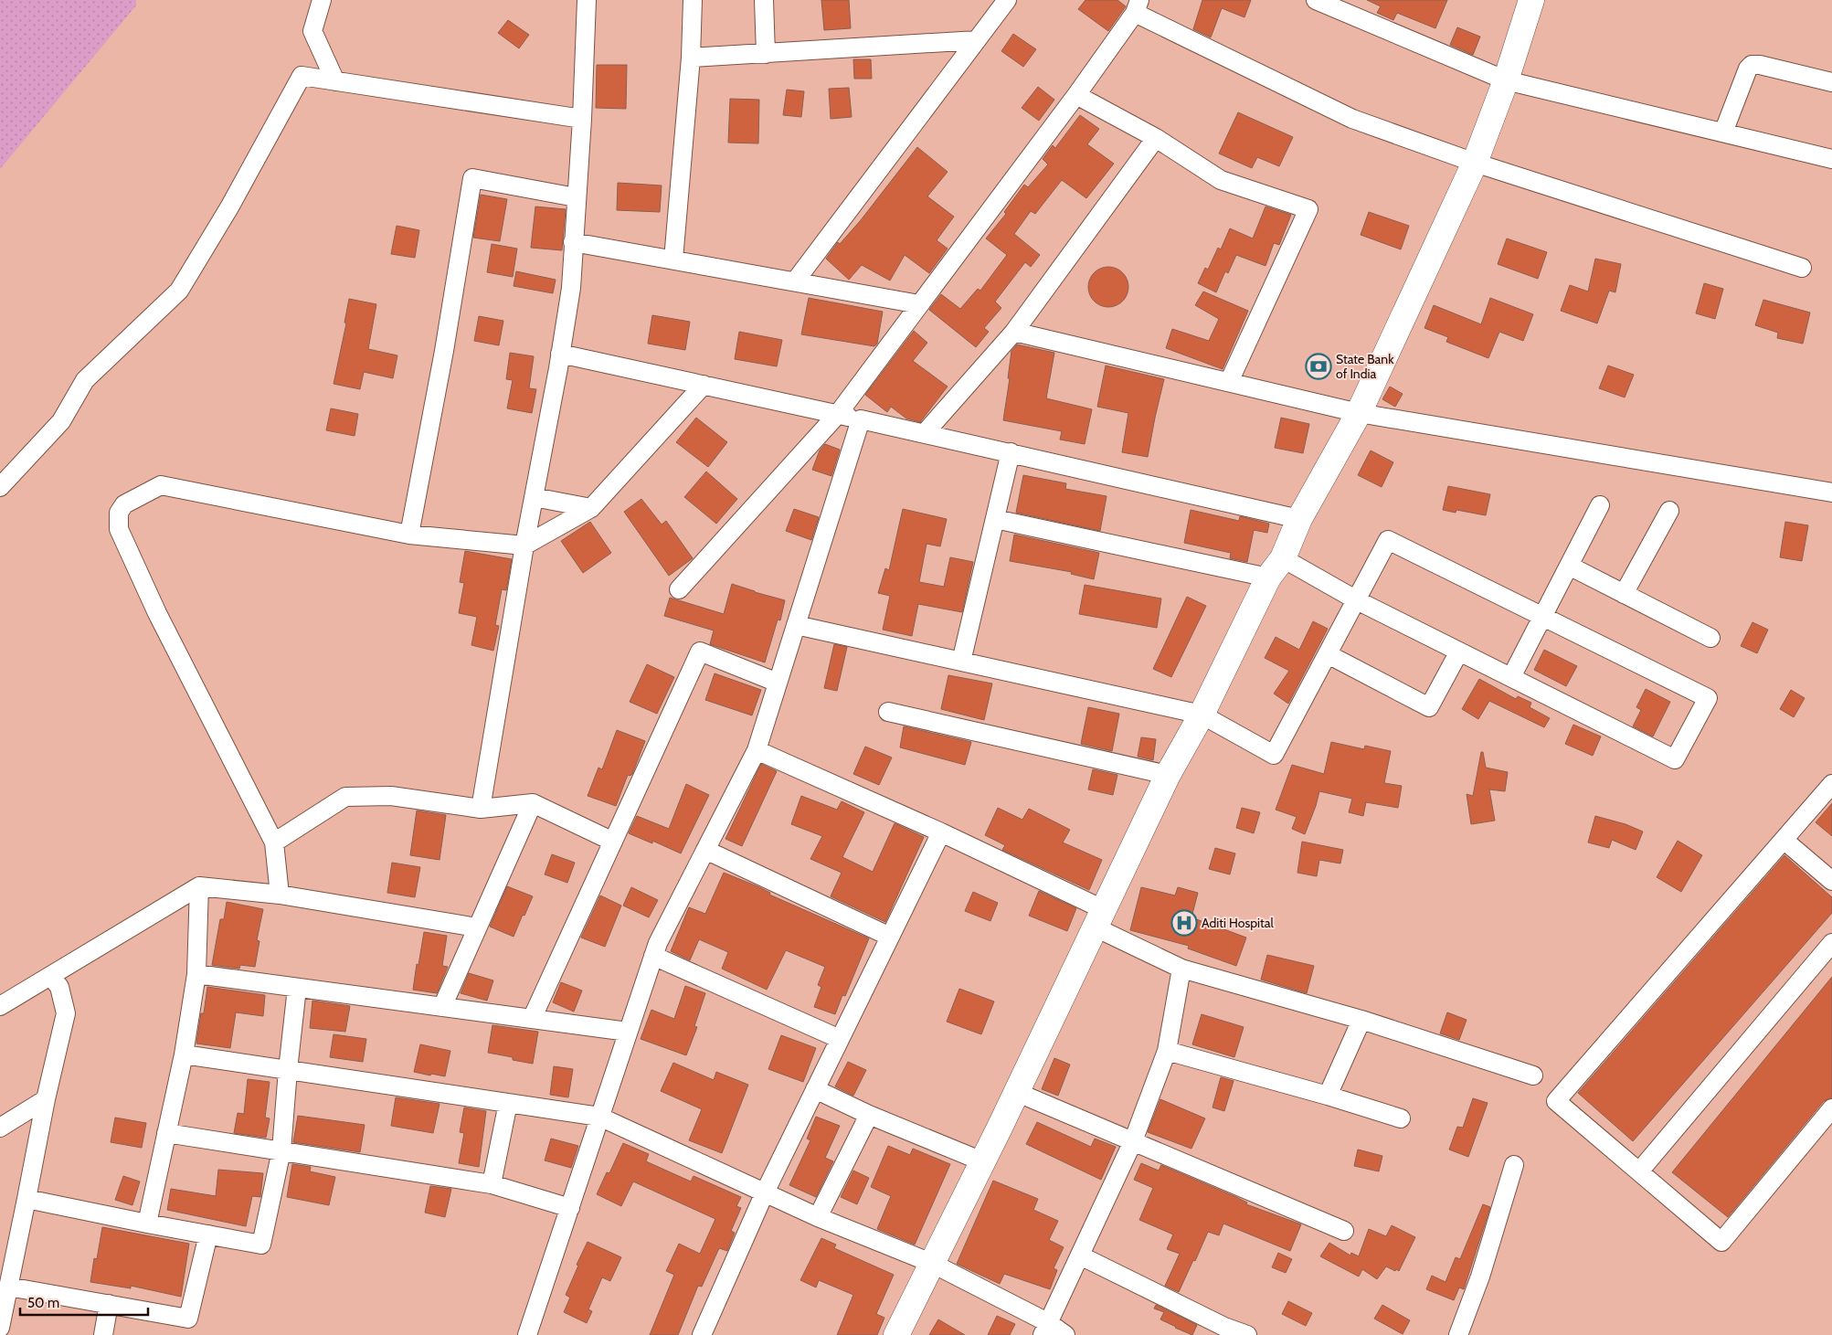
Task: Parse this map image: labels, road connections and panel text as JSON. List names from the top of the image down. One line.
{"places":{"bank":["State Bank of India"],"hospital":["Aditi Hospital"]},"scale_bar":"50 m"}
